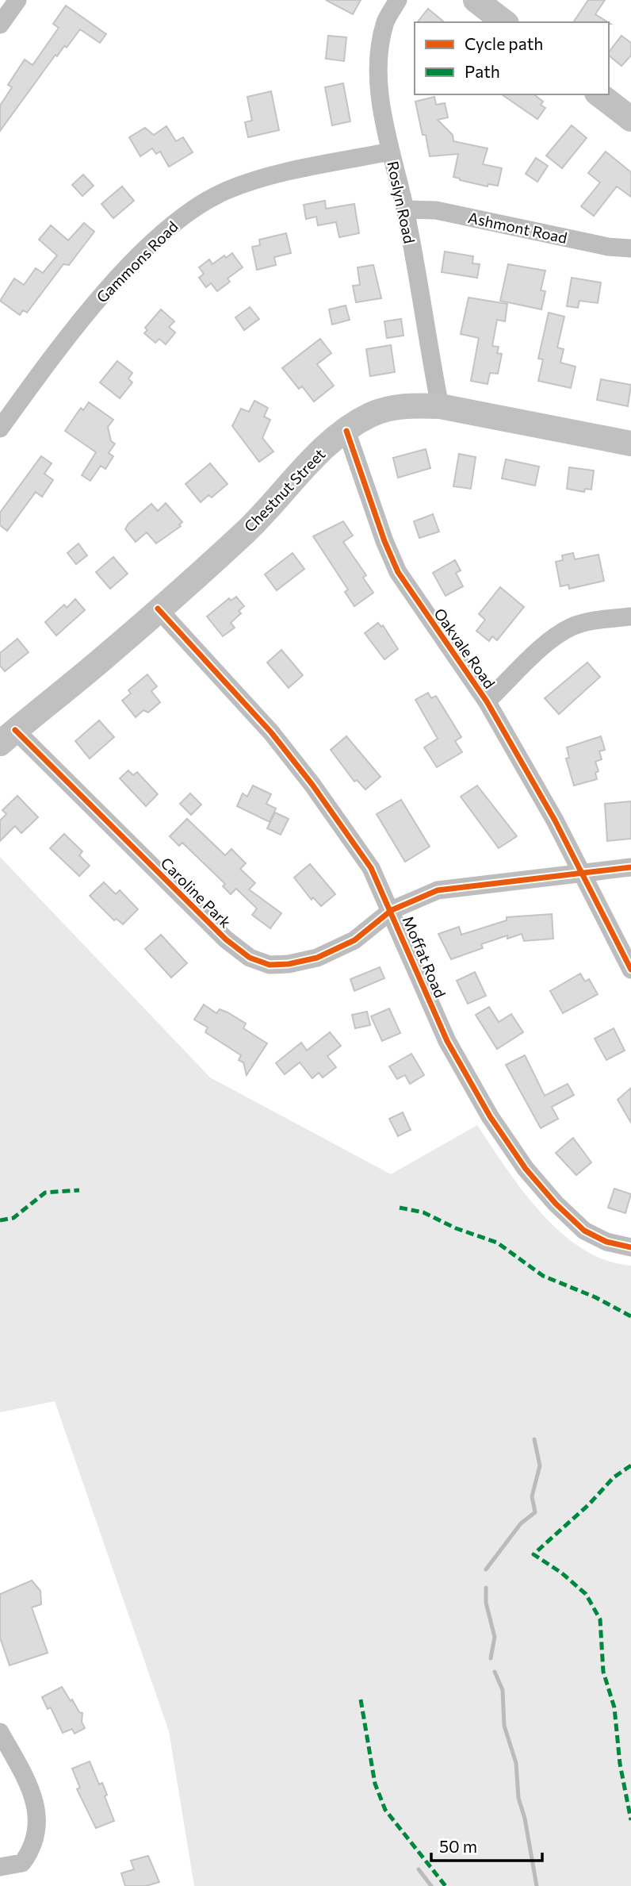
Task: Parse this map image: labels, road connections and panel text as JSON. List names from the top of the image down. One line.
{"streets":{"main road":["Chestnut Street"],"street":["Roslyn Road","Ashmont Road","Gammons Road","Oakvale Road","Caroline Park","Moffat Road"]},"crossings":[["Roslyn Road","Ashmont Road"],["Roslyn Road","Gammons Road"],["Roslyn Road","Chestnut Street"],["Chestnut Street","Oakvale Road"],["Chestnut Street","Caroline Park"],["Chestnut Street","Moffat Road"],["Oakvale Road","Caroline Park"],["Caroline Park","Moffat Road"]],"legend":["Cycle path","Path"],"scale_bar":"50 m"}
